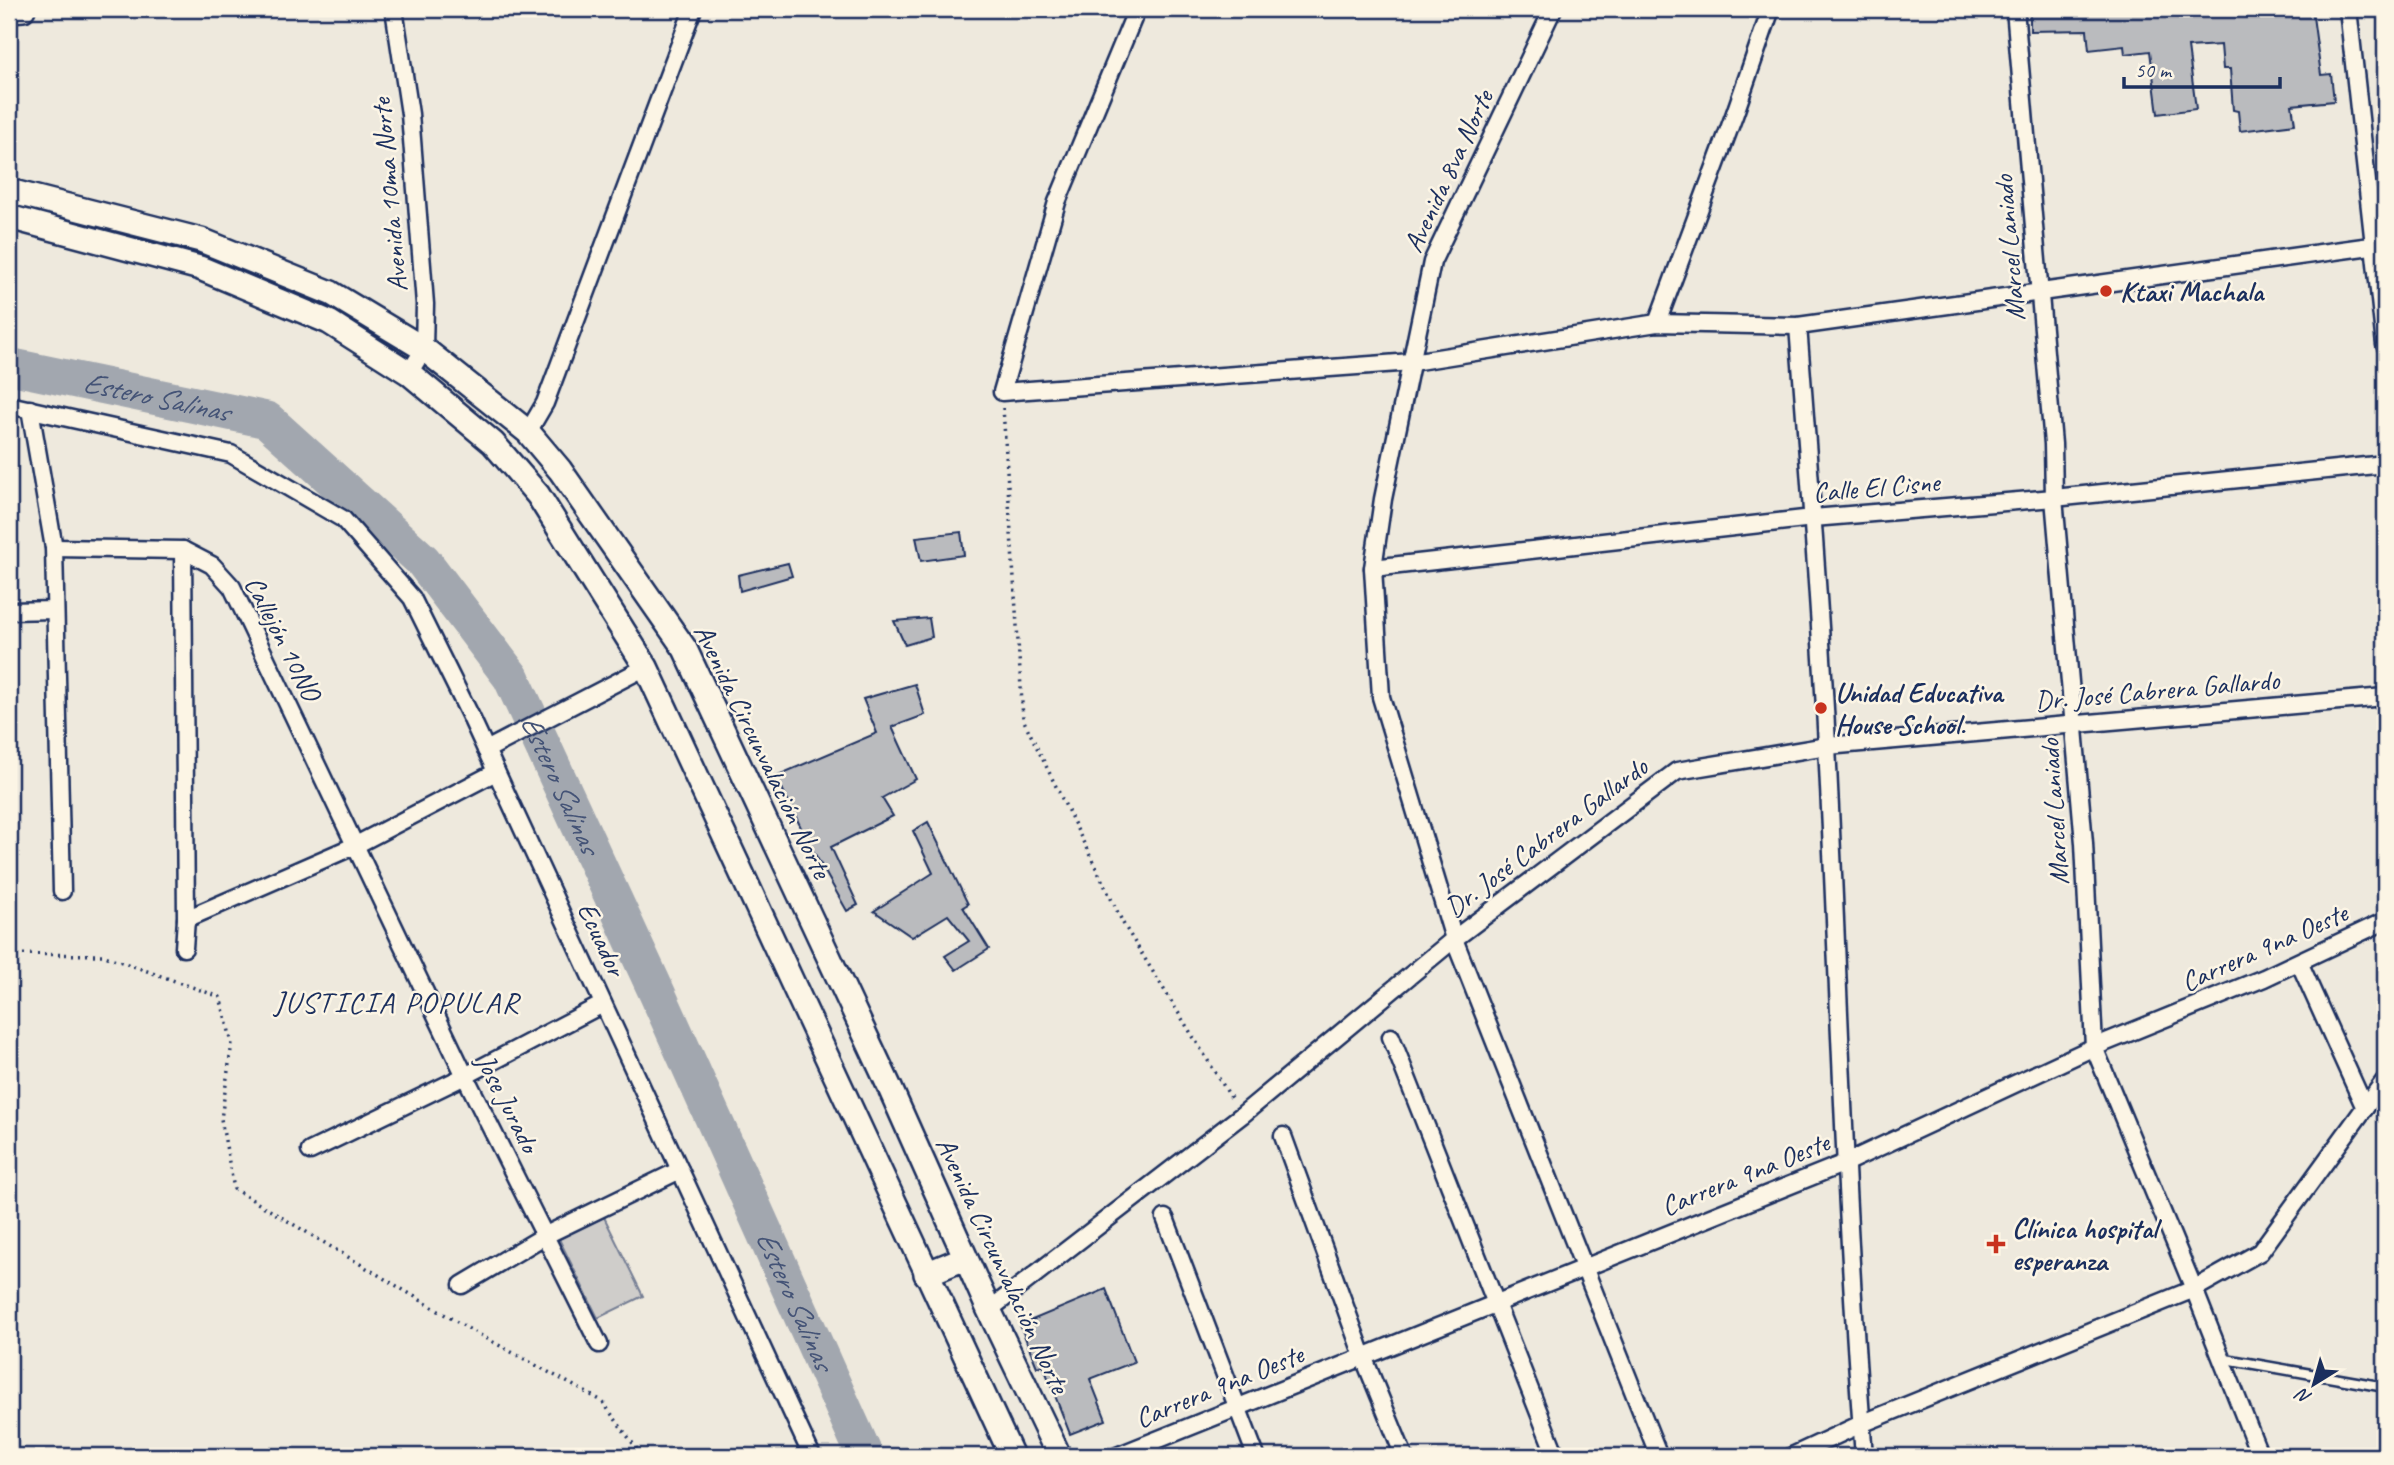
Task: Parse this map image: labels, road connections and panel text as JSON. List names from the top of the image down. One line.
{"streets":{"main road":["Avenida Circunvalación Norte"],"street":["Avenida 8va Norte","Avenida 10ma Norte","Marcel Laniado","Calle El Cisne","Callejón 10NO","Dr. José Cabrera Gallardo","Ecuador","Carrera 9na Oeste","Jose Jurado"]},"crossings":[["Avenida 8va Norte","Calle El Cisne"],["Avenida 8va Norte","Dr. José Cabrera Gallardo"],["Avenida 8va Norte","Carrera 9na Oeste"],["Avenida 10ma Norte","Avenida Circunvalación Norte"],["Marcel Laniado","Calle El Cisne"],["Marcel Laniado","Dr. José Cabrera Gallardo"],["Marcel Laniado","Carrera 9na Oeste"],["Callejón 10NO","Jose Jurado"],["Dr. José Cabrera Gallardo","Avenida Circunvalación Norte"]],"districts":["JUSTICIA POPULAR"],"water":["Estero Salinas"],"places":{"other":["Ktaxi Machala","Unidad Educativa House School."],"health":["Clínica hospital esperanza"]},"scale_bar":"50 m","north":"bottom left"}
